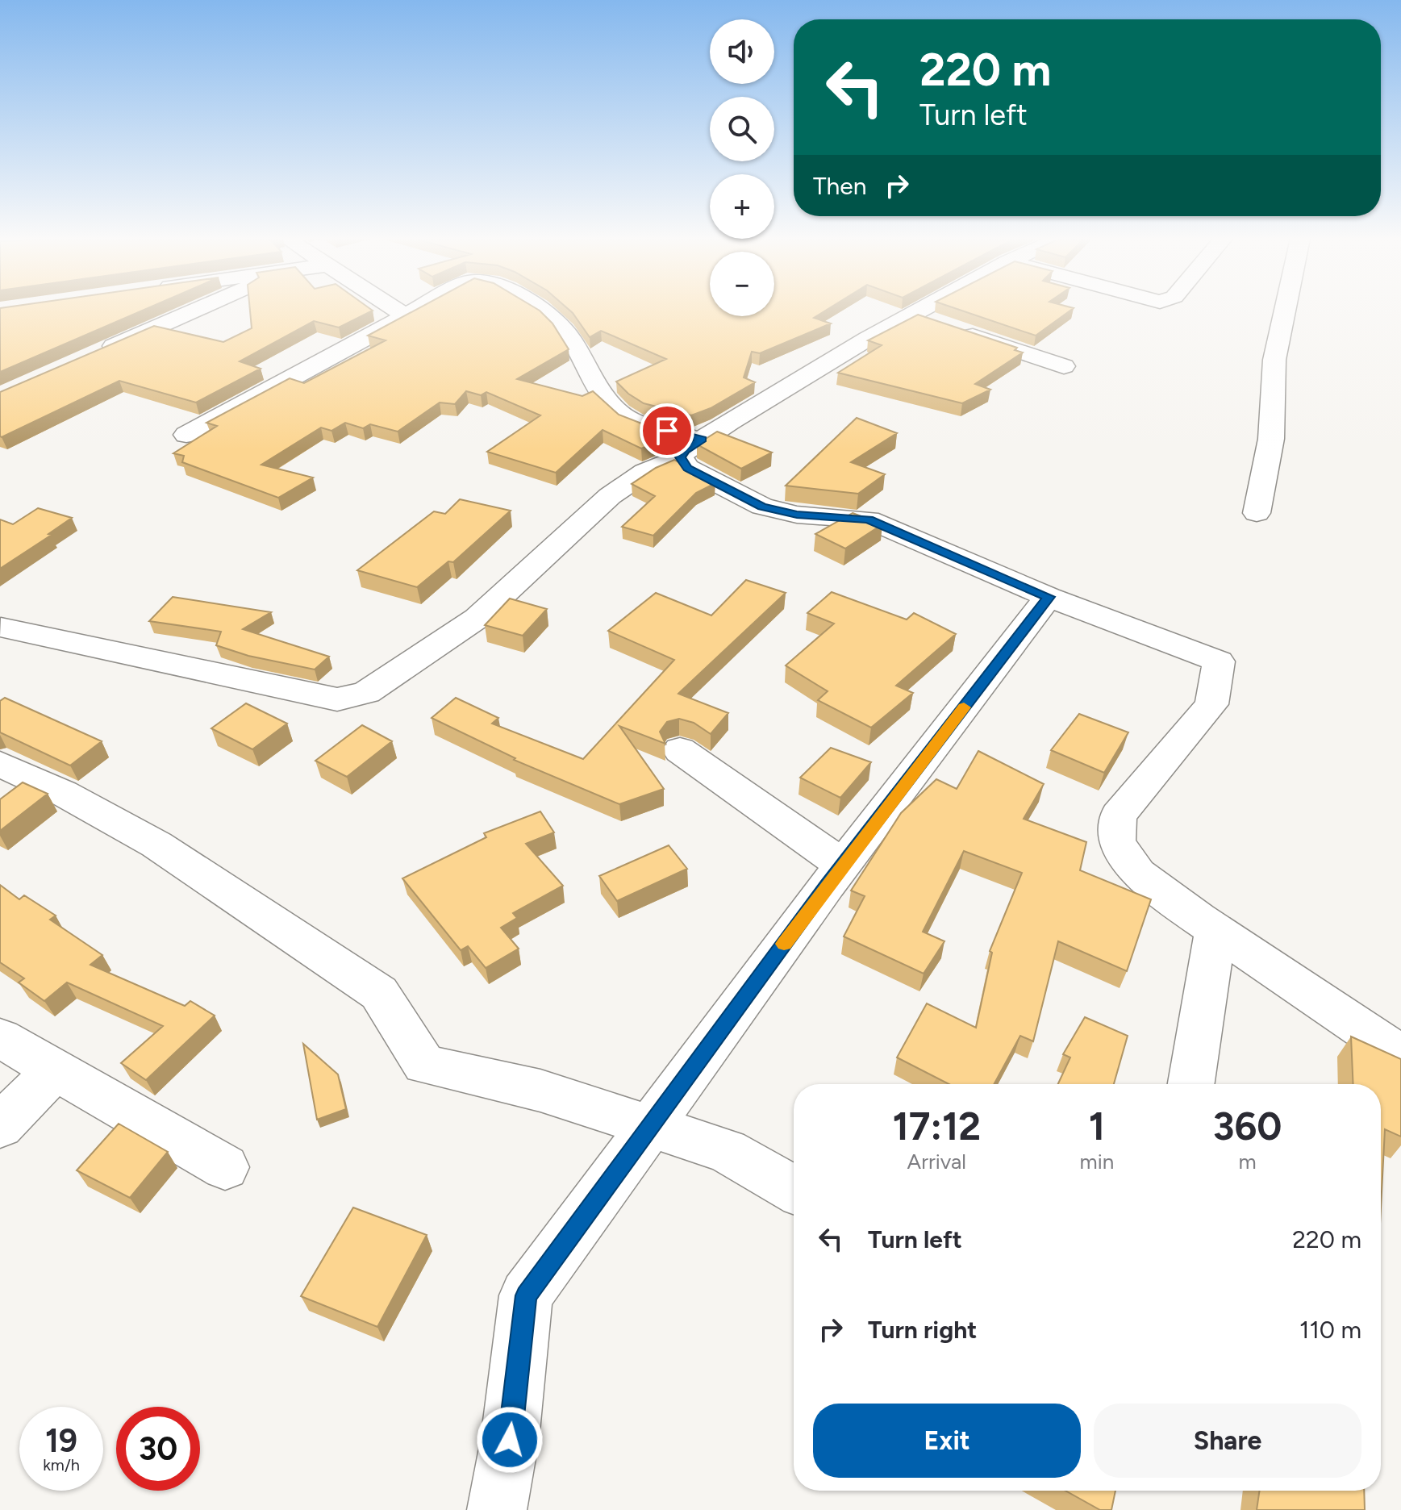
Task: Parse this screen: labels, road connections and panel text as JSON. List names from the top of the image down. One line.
{"page":{"map_buttons":["+","−"],"turn":["220 m","Turn left"],"then":"Then","eta":["17:12","Arrival","1","min","360","m"],"list":[{"name":"Turn left","value":"220 m"},{"name":"Turn right","value":"110 m"}],"buttons":["Exit","Share"],"speed":"19 km/h","limit":"30"}}
